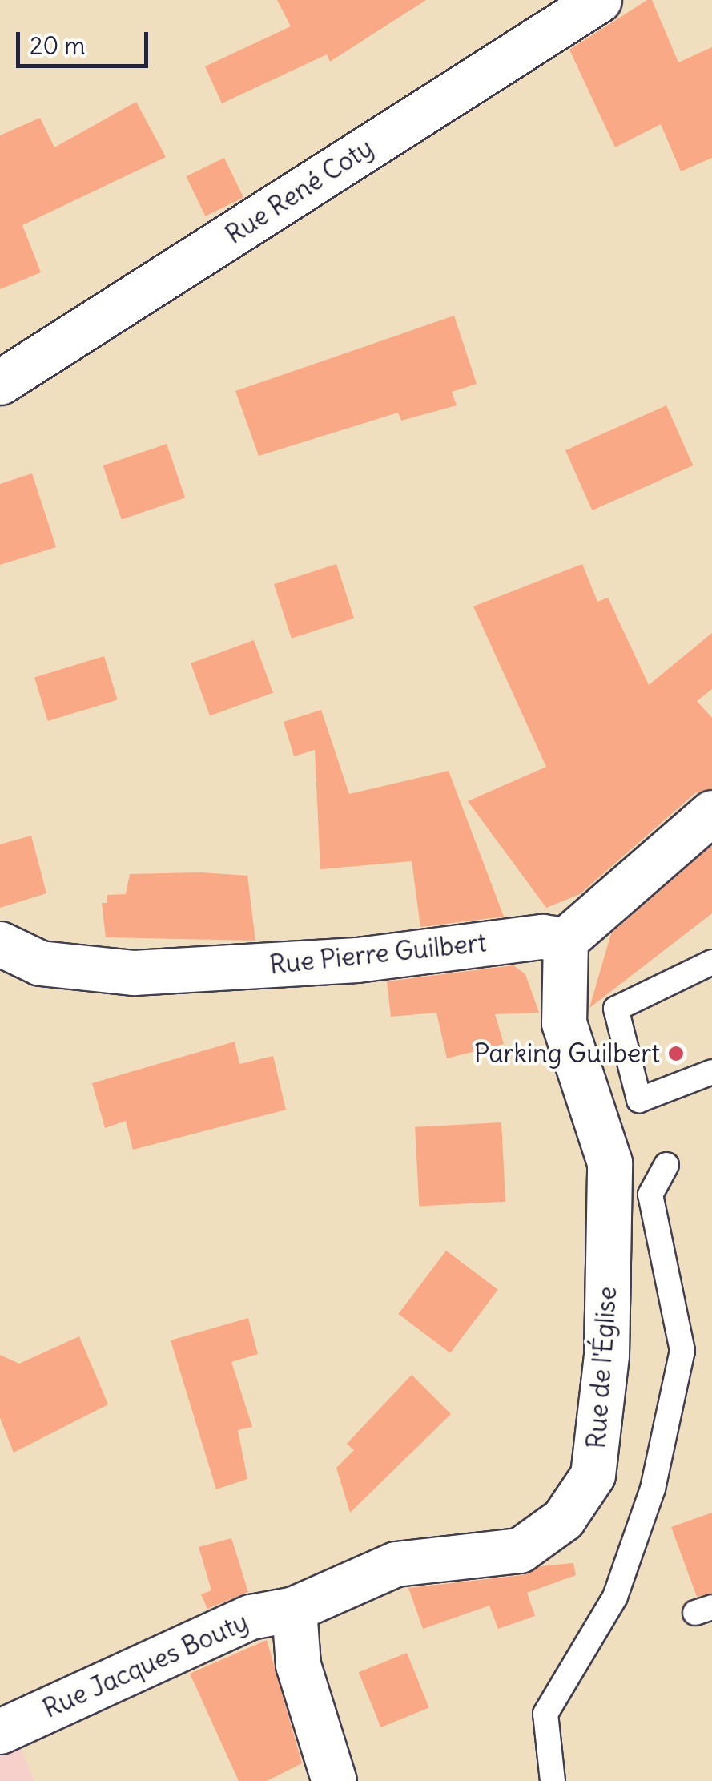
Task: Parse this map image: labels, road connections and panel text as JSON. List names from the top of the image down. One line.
{"streets":{"street":["Rue René Coty","Rue Pierre Guilbert","Rue de l'Église","Rue Jacques Bouty"]},"crossings":[["Rue Pierre Guilbert","Rue de l'Église"],["Rue de l'Église","Rue Jacques Bouty"]],"places":["Parking Guilbert"],"scale_bar":"20 m"}
